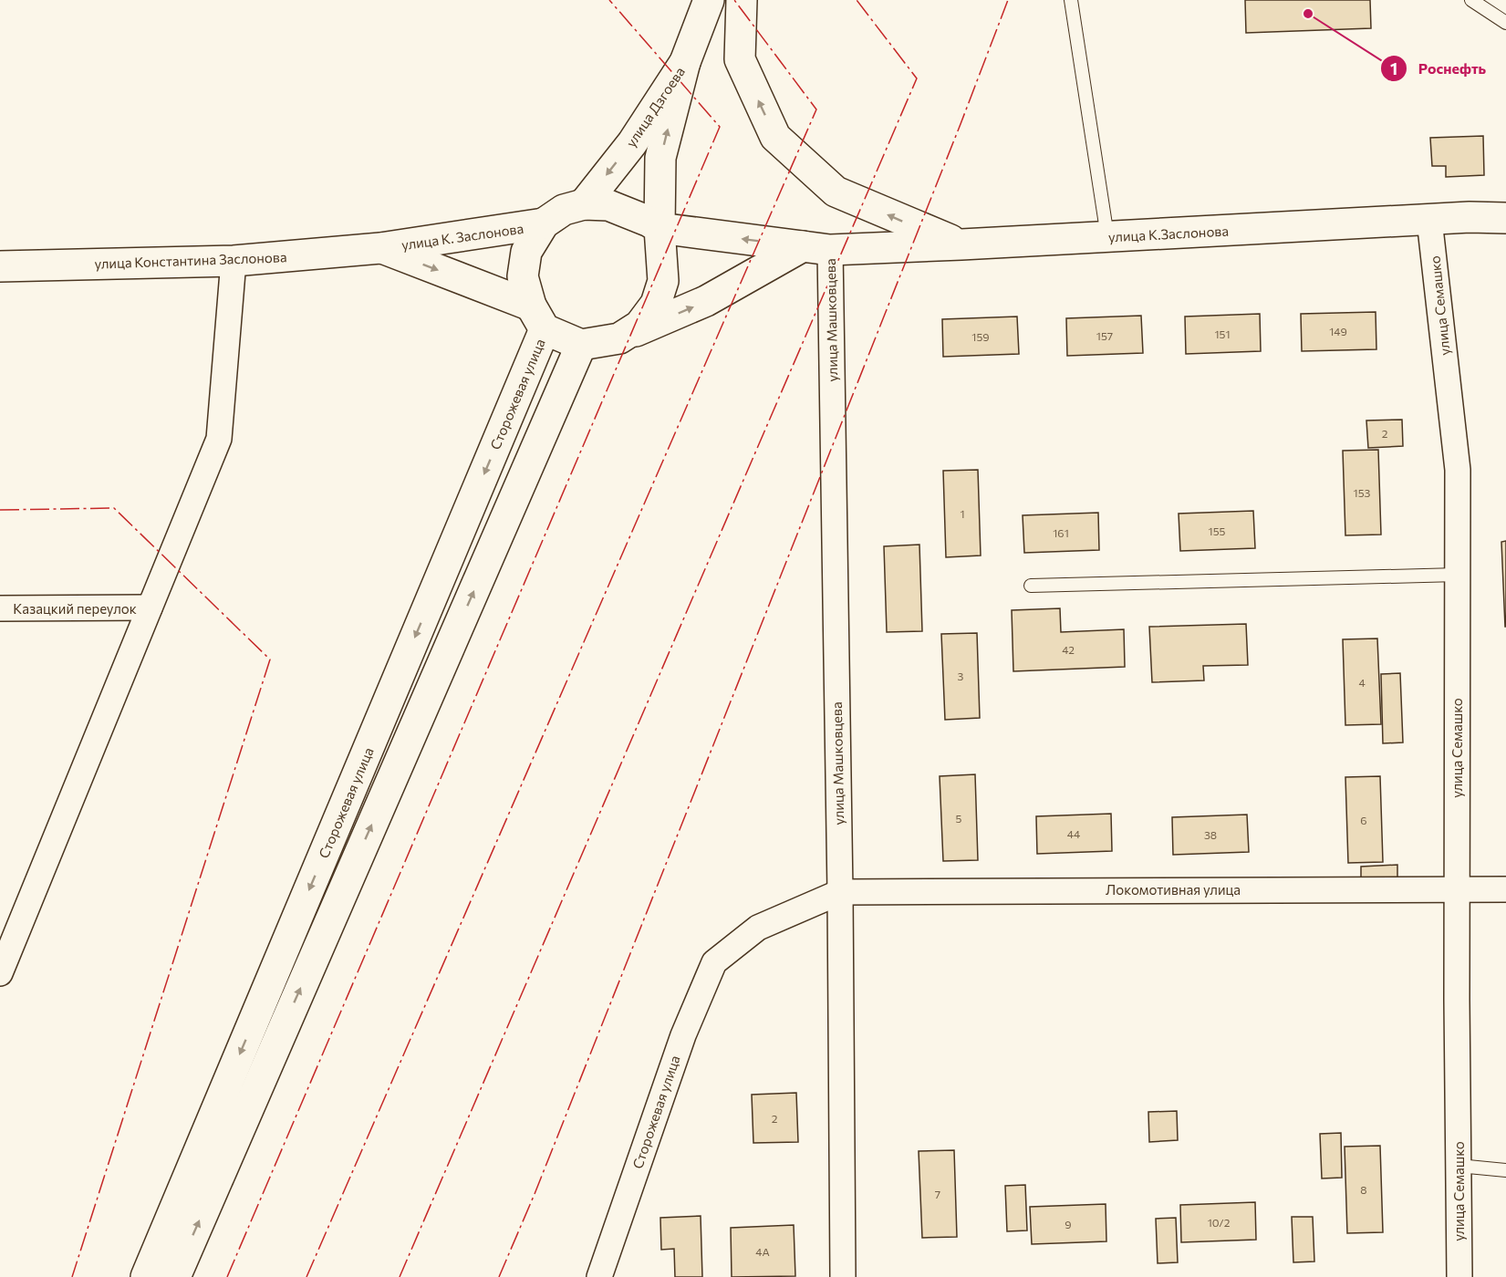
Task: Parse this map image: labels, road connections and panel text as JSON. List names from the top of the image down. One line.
{"streets":{"main road":["улица Дзгоева","улица К.Заслонова","улица К. Заслонова","улица Константина Заслонова","Сторожевая улица"],"street":["улица Семашко","улица Машковцева","Казацкий переулок","Локомотивная улица"]},"crossings":[["улица Дзгоева","улица К.Заслонова"],["улица Дзгоева","улица К. Заслонова"],["улица Дзгоева","Сторожевая улица"],["улица К.Заслонова","улица К. Заслонова"],["улица К.Заслонова","улица Семашко"],["улица К.Заслонова","улица Машковцева"],["улица К.Заслонова","Сторожевая улица"],["улица К. Заслонова","улица Константина Заслонова"],["улица К. Заслонова","Сторожевая улица"],["улица Семашко","Локомотивная улица"],["улица Машковцева","Сторожевая улица"],["улица Машковцева","Локомотивная улица"],["Сторожевая улица","Локомотивная улица"]],"one_way":["улица Дзгоева"],"places":["Роснефть"],"house_numbers":["149","151","157","159","2","153","1","155","161","42","3","4","5","6","44","38","2","8","7","10/2","9","4А"]}
